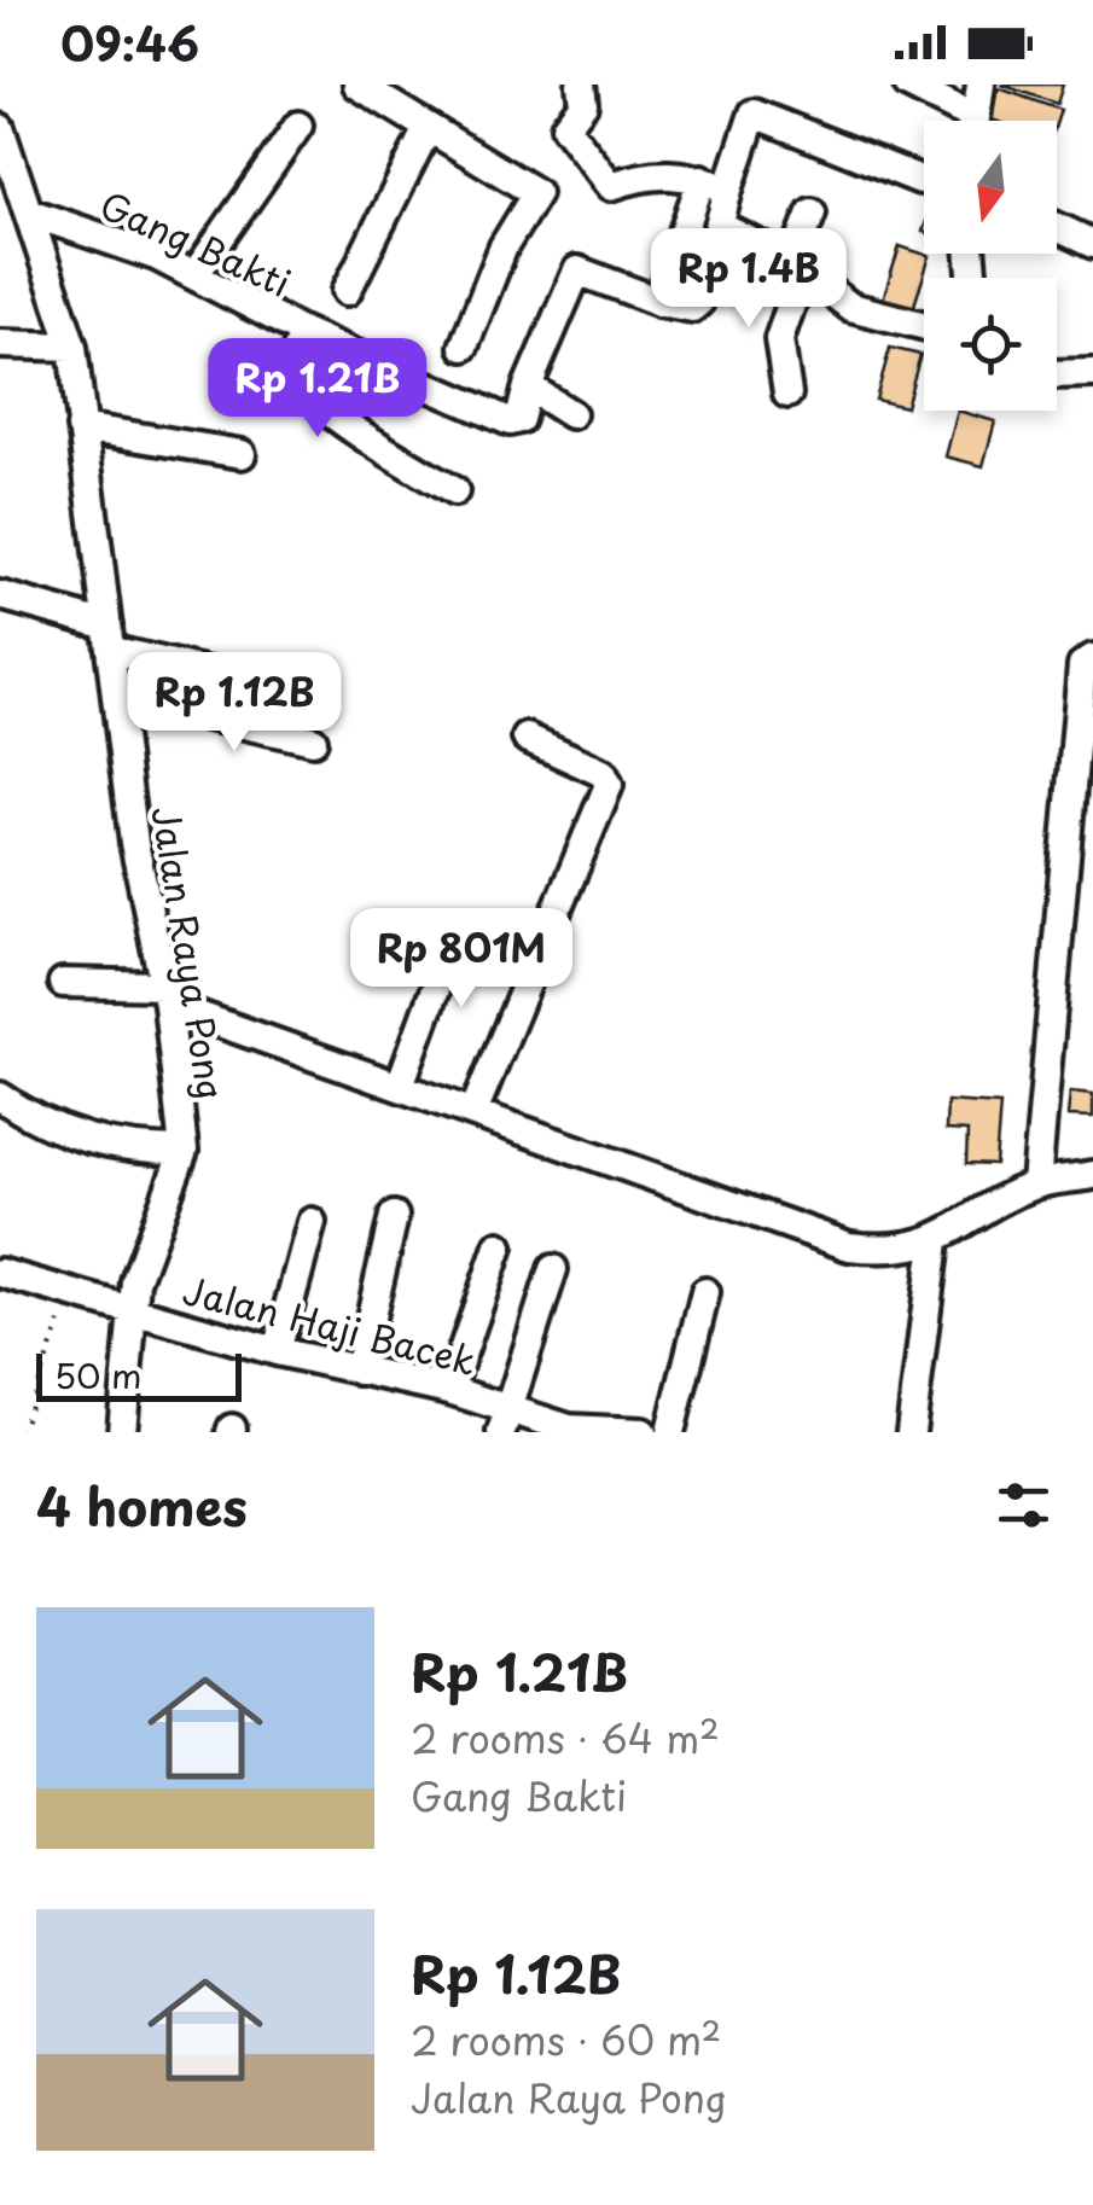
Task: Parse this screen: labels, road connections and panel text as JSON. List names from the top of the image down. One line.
{"streets":{"street":["Gang Bakti","Jalan Raya Pong","Jalan Haji Bacek"]},"crossings":[["Gang Bakti","Jalan Raya Pong"],["Jalan Raya Pong","Jalan Haji Bacek"]],"scale_bar":"50 m","north":"bottom","page":{"status":"09:46","price":["Rp 1.4B","Rp 1.21B","Rp 1.12B","Rp 801M"],"scale":"50 m","heading":"4 homes","list":[{"name":"Rp 1.21B","note":"2 rooms · 64 m² · Gang Bakti"},{"name":"Rp 1.12B","note":"2 rooms · 60 m² · Jalan Raya Pong"}]}}
